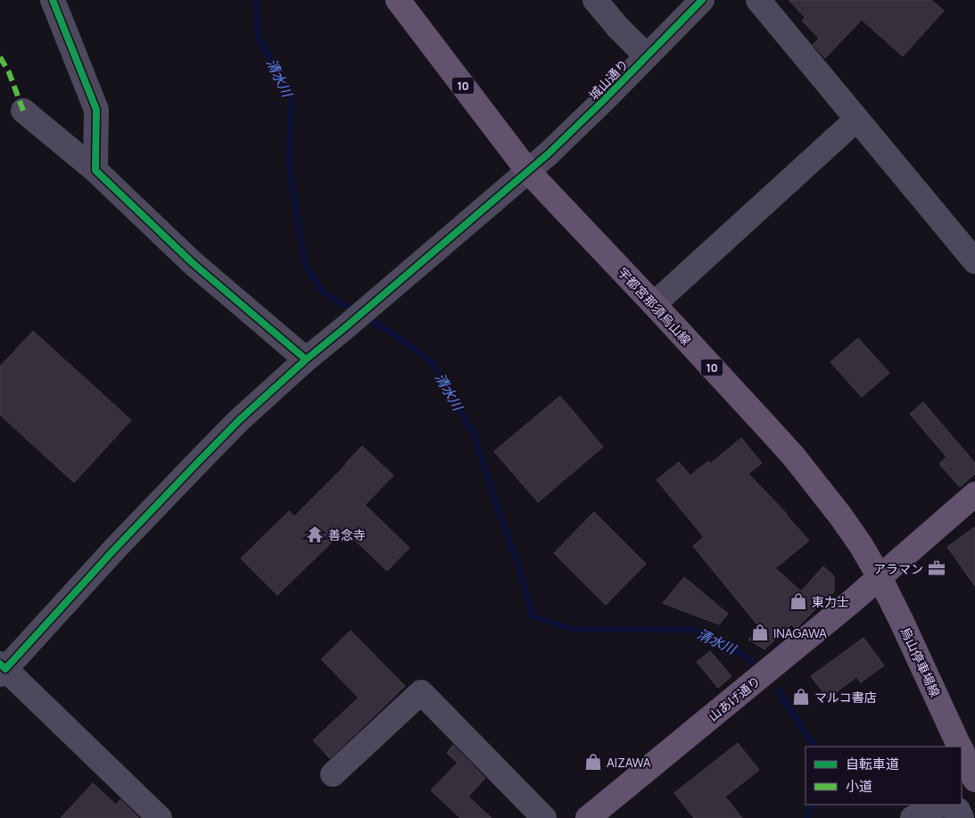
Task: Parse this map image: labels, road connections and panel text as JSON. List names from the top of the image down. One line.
{"streets":{"main road":["10","宇都宮那須烏山線","烏山停車場線","山あげ通り"],"street":["城山通り"]},"crossings":[["城山通り","宇都宮那須烏山線"],["宇都宮那須烏山線","烏山停車場線"],["宇都宮那須烏山線","山あげ通り"],["烏山停車場線","山あげ通り"]],"water":["清水川"],"places":{"temple":["善念寺"],"office":["アラマン"],"shop":["東力士","INAGAWA","マルコ書店","AIZAWA"]},"legend":["自転車道","小道"]}
